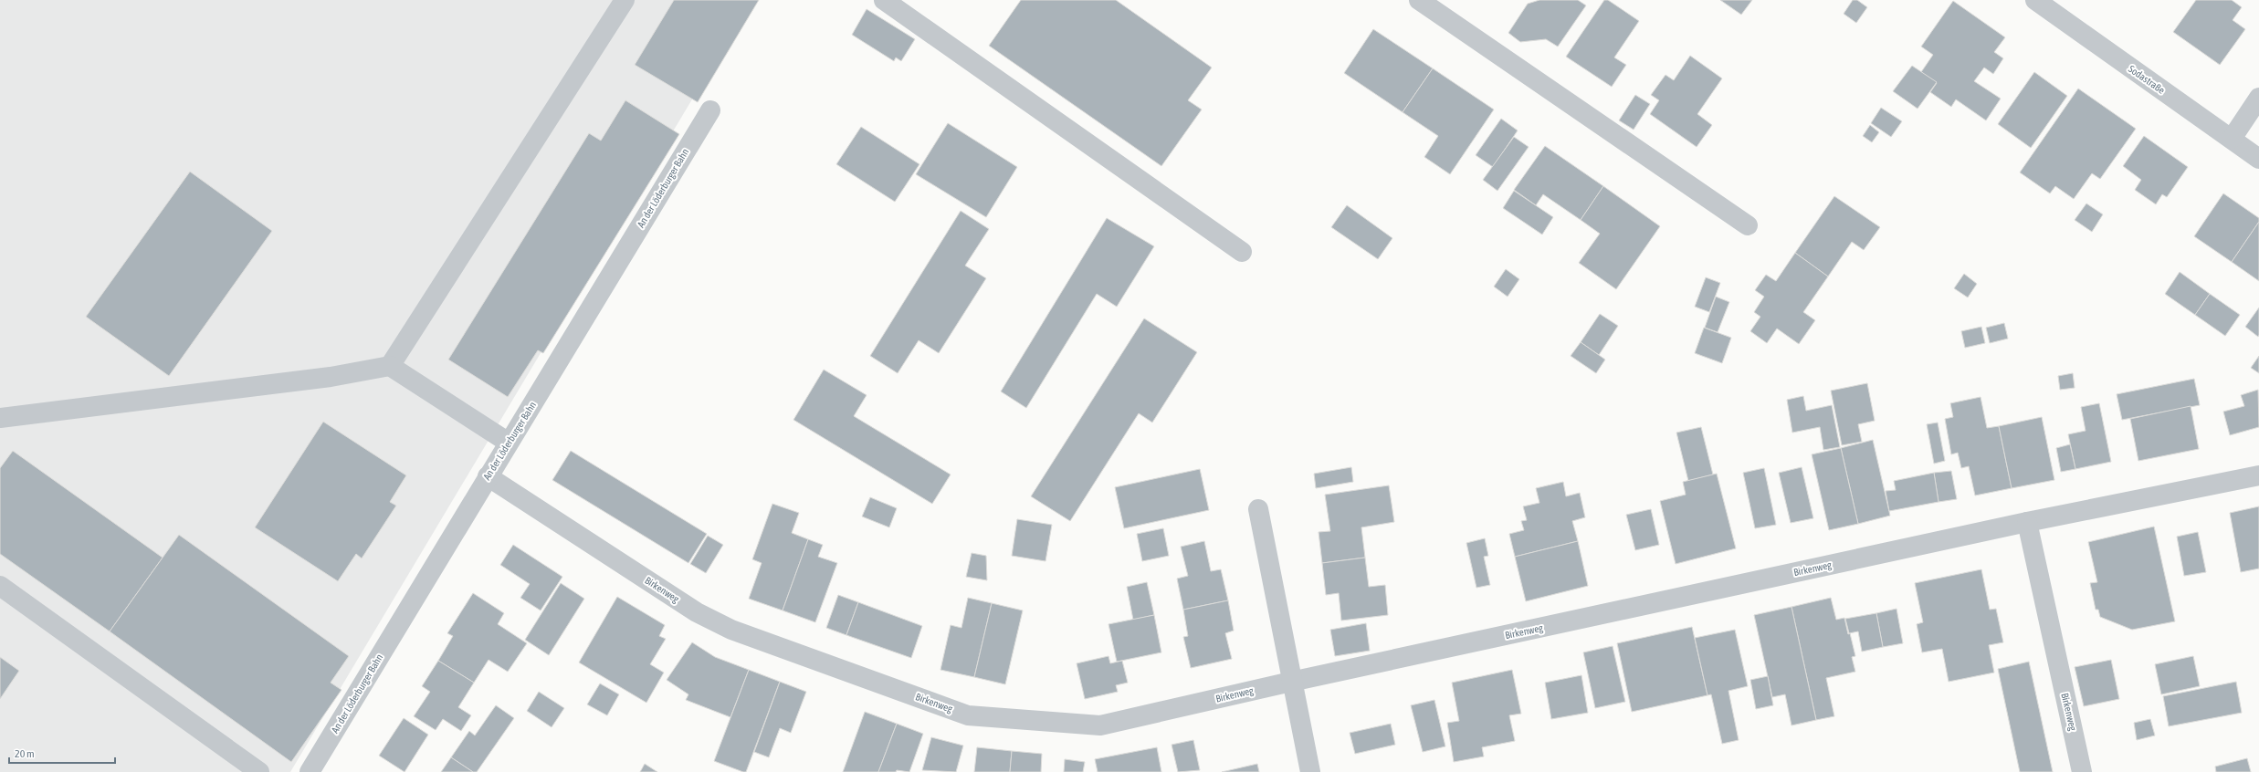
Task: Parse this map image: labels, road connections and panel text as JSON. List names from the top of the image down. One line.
{"streets":{"street":["Sodastraße","An der Löderburger Bahn","Birkenweg"]},"crossings":[["An der Löderburger Bahn","Birkenweg"]],"scale_bar":"20 m"}
